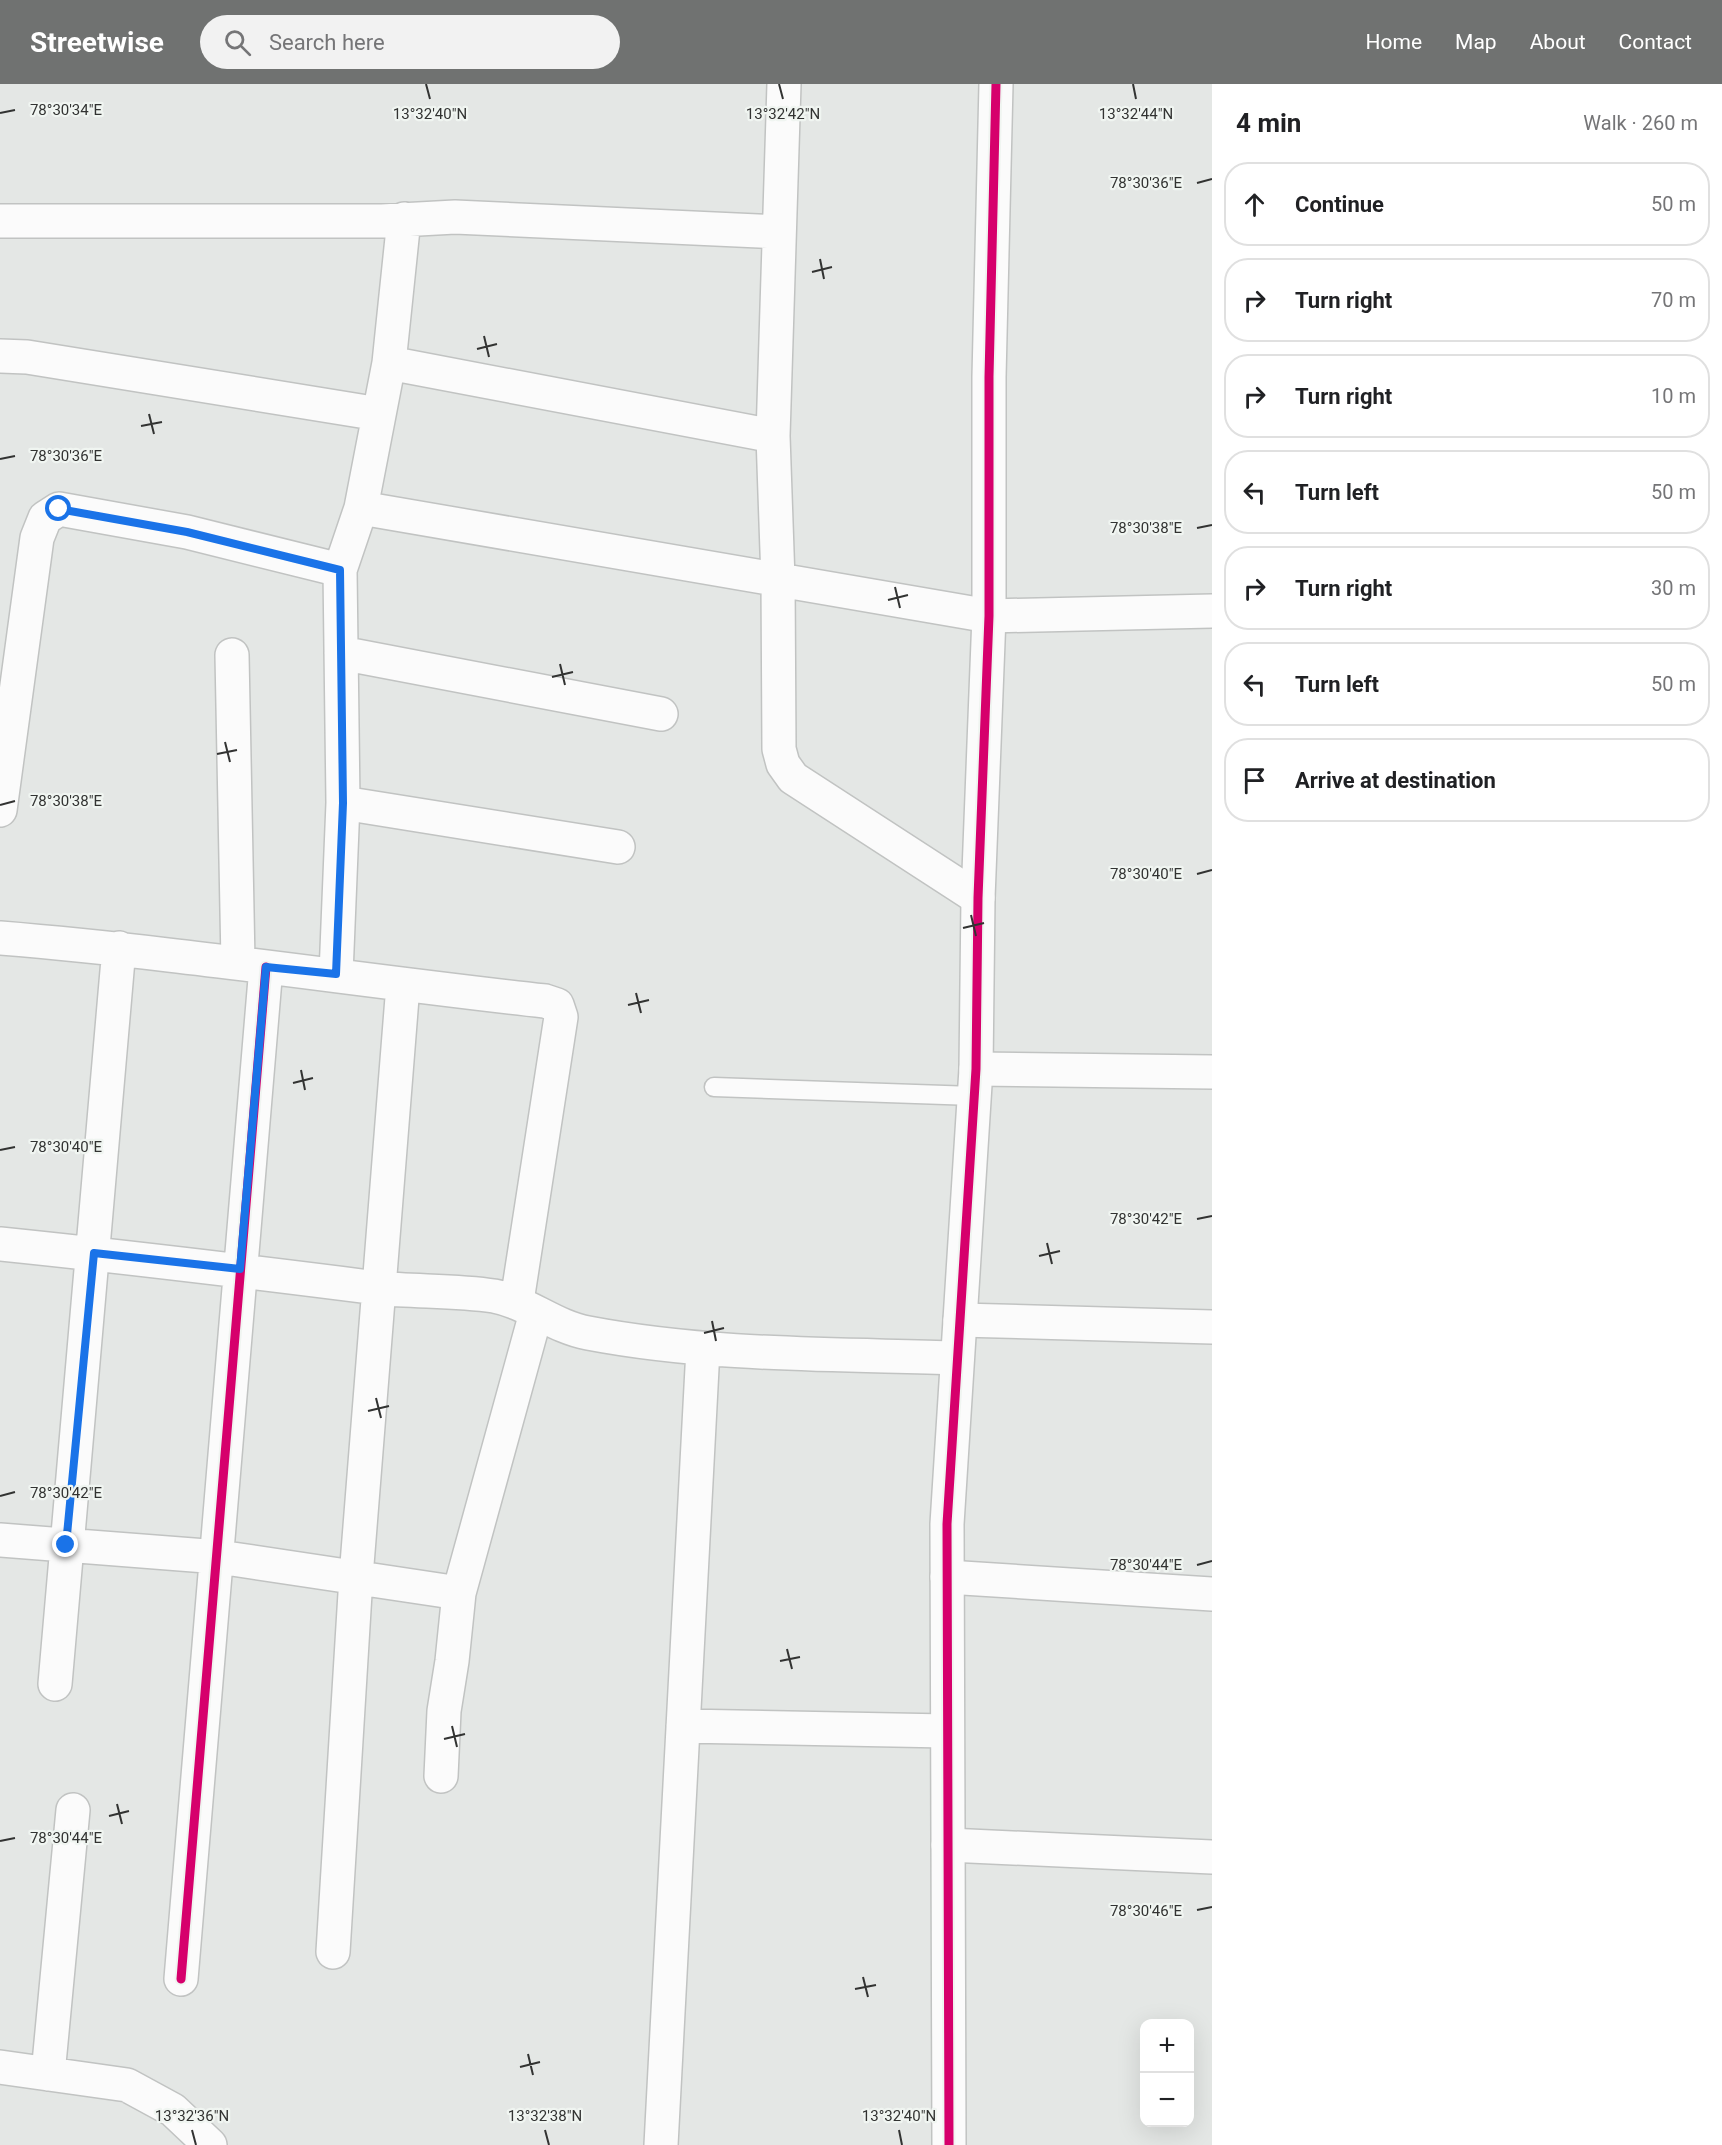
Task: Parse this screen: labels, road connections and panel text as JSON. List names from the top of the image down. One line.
{"page":{"header":"Streetwise","search":"Search here","nav":["Home","Map","About","Contact"],"heading":["4 min","Walk · 260 m"],"list":[["Continue","50 m"],["Turn right","70 m"],["Turn right","10 m"],["Turn left","50 m"],["Turn right","30 m"],["Turn left","50 m"],"Arrive at destination"],"map_buttons":["+","−"]},"coordinates":["78°30'34\"E","13°32'40\"N","13°32'42\"N","13°32'44\"N","78°30'36\"E","78°30'38\"E","78°30'40\"E","78°30'42\"E","78°30'44\"E","78°30'46\"E","13°32'36\"N","13°32'38\"N"]}
